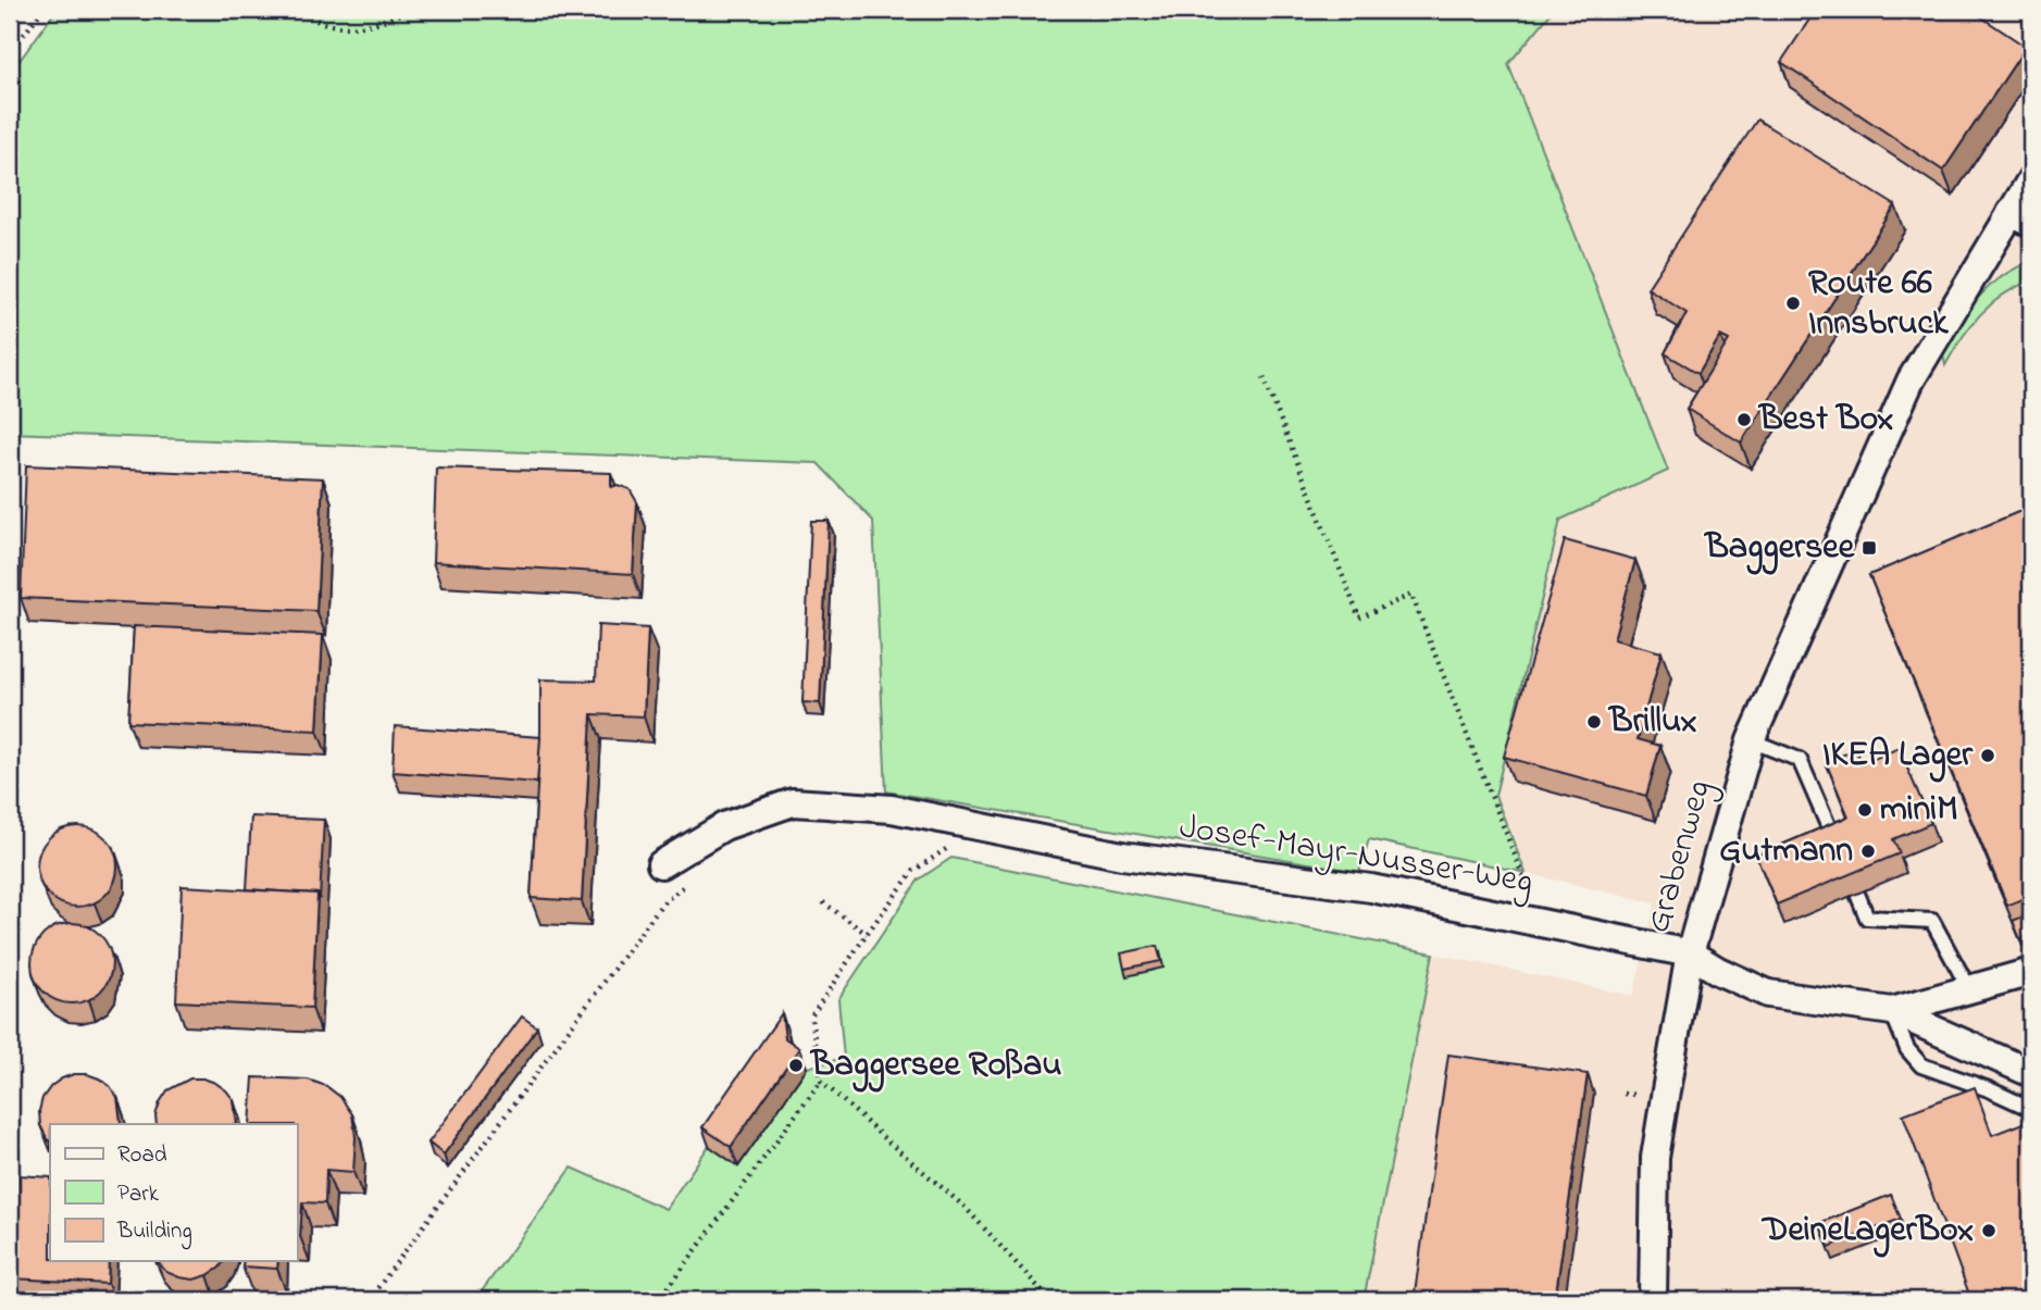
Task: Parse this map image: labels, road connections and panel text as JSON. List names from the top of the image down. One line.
{"streets":{"street":["Josef-Mayr-Nusser-Weg","Grabenweg"]},"crossings":[["Josef-Mayr-Nusser-Weg","Grabenweg"]],"places":{"other":["Route 66 Innsbruck","Best Box","Brillux","IKEA Lager","miniM","Gutmann","Baggersee Roßau","DeineLagerBox"],"transit":["Baggersee"]},"legend":["Road","Park","Building"]}
